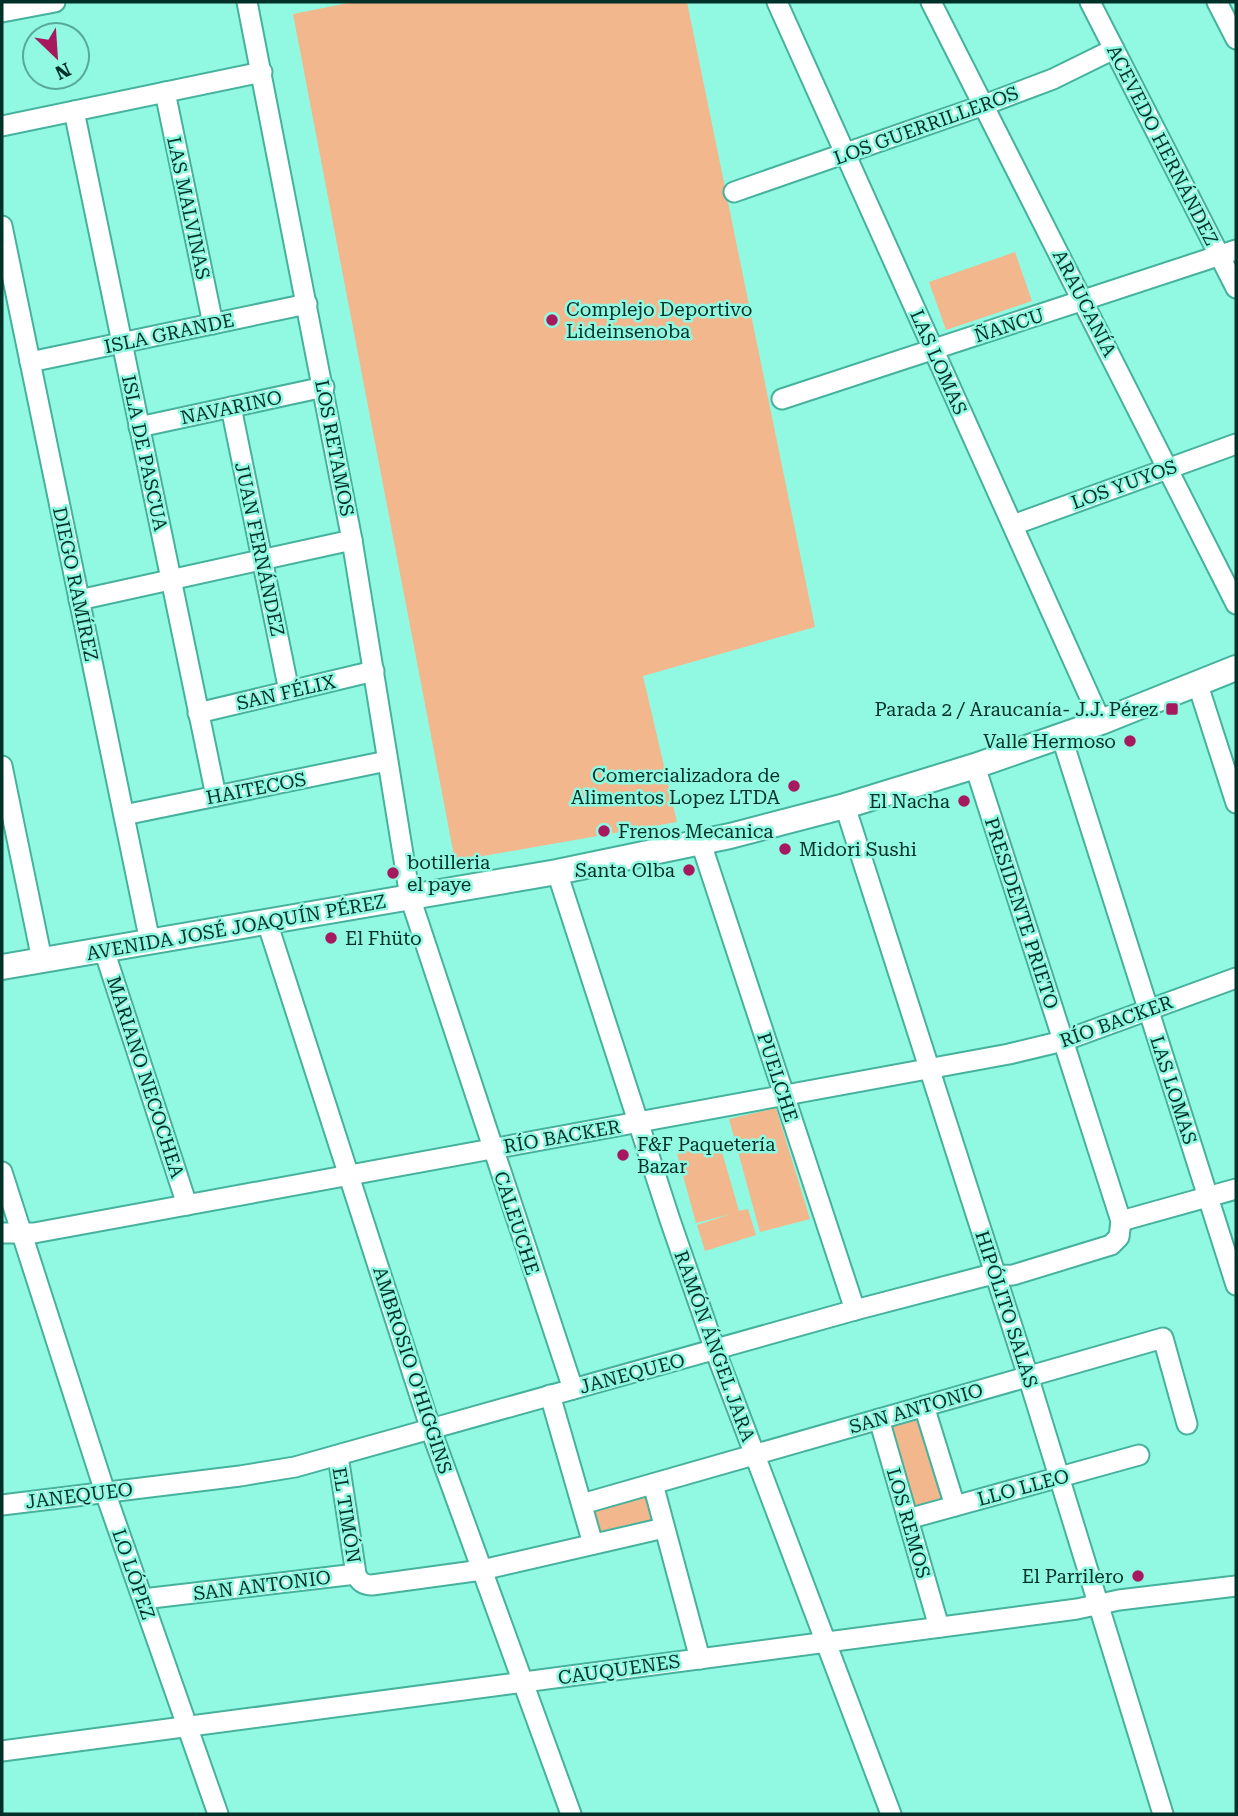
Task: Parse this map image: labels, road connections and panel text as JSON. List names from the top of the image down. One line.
{"streets":{"main road":["AVENIDA JOSÉ JOAQUÍN PÉREZ"],"street":["LOS GUERRILLEROS","ACEVEDO HERNÁNDEZ","LAS MALVINAS","ARAUCANÍA","ÑANCU","ISLA GRANDE","LAS LOMAS","NAVARINO","LOS RETAMOS","ISLA DE PASCUA","LOS YUYOS","JUAN FERNÁNDEZ","DIEGO RAMÍREZ","SAN FÉLIX","HAITECOS","PRESIDENTE PRIETO","RÍO BACKER","MARIANO NECOCHEA","PUELCHE","CALEUCHE","HIPÓLITO SALAS","RAMÓN ÁNGEL JARA","AMBROSIO O'HIGGINS","JANEQUEO","SAN ANTONIO","LLO LLEO","EL TIMÓN","LOS REMOS","LO LÓPEZ","CAUQUENES"]},"crossings":[["LOS GUERRILLEROS","ACEVEDO HERNÁNDEZ"],["LOS GUERRILLEROS","ARAUCANÍA"],["LOS GUERRILLEROS","LAS LOMAS"],["ACEVEDO HERNÁNDEZ","ÑANCU"],["LAS MALVINAS","ISLA GRANDE"],["ARAUCANÍA","ÑANCU"],["ARAUCANÍA","LOS YUYOS"],["ÑANCU","LAS LOMAS"],["ISLA GRANDE","LOS RETAMOS"],["ISLA GRANDE","ISLA DE PASCUA"],["ISLA GRANDE","DIEGO RAMÍREZ"],["LAS LOMAS","LOS YUYOS"],["LAS LOMAS","AVENIDA JOSÉ JOAQUÍN PÉREZ"],["LAS LOMAS","RÍO BACKER"],["NAVARINO","LOS RETAMOS"],["NAVARINO","ISLA DE PASCUA"],["NAVARINO","JUAN FERNÁNDEZ"],["LOS RETAMOS","SAN FÉLIX"],["LOS RETAMOS","HAITECOS"],["LOS RETAMOS","AVENIDA JOSÉ JOAQUÍN PÉREZ"],["LOS RETAMOS","CALEUCHE"],["ISLA DE PASCUA","SAN FÉLIX"],["ISLA DE PASCUA","HAITECOS"],["JUAN FERNÁNDEZ","SAN FÉLIX"],["DIEGO RAMÍREZ","HAITECOS"],["DIEGO RAMÍREZ","AVENIDA JOSÉ JOAQUÍN PÉREZ"],["PRESIDENTE PRIETO","AVENIDA JOSÉ JOAQUÍN PÉREZ"],["PRESIDENTE PRIETO","RÍO BACKER"],["PRESIDENTE PRIETO","JANEQUEO"],["AVENIDA JOSÉ JOAQUÍN PÉREZ","MARIANO NECOCHEA"],["AVENIDA JOSÉ JOAQUÍN PÉREZ","PUELCHE"],["AVENIDA JOSÉ JOAQUÍN PÉREZ","CALEUCHE"],["AVENIDA JOSÉ JOAQUÍN PÉREZ","HIPÓLITO SALAS"],["AVENIDA JOSÉ JOAQUÍN PÉREZ","RAMÓN ÁNGEL JARA"],["AVENIDA JOSÉ JOAQUÍN PÉREZ","AMBROSIO O'HIGGINS"],["RÍO BACKER","MARIANO NECOCHEA"],["RÍO BACKER","PUELCHE"],["RÍO BACKER","CALEUCHE"],["RÍO BACKER","HIPÓLITO SALAS"],["RÍO BACKER","RAMÓN ÁNGEL JARA"],["RÍO BACKER","AMBROSIO O'HIGGINS"],["RÍO BACKER","LO LÓPEZ"],["PUELCHE","JANEQUEO"],["CALEUCHE","JANEQUEO"],["HIPÓLITO SALAS","JANEQUEO"],["HIPÓLITO SALAS","SAN ANTONIO"],["HIPÓLITO SALAS","LLO LLEO"],["HIPÓLITO SALAS","CAUQUENES"],["RAMÓN ÁNGEL JARA","JANEQUEO"],["RAMÓN ÁNGEL JARA","SAN ANTONIO"],["RAMÓN ÁNGEL JARA","CAUQUENES"],["AMBROSIO O'HIGGINS","JANEQUEO"],["AMBROSIO O'HIGGINS","SAN ANTONIO"],["AMBROSIO O'HIGGINS","CAUQUENES"],["JANEQUEO","EL TIMÓN"],["JANEQUEO","LO LÓPEZ"],["SAN ANTONIO","EL TIMÓN"],["SAN ANTONIO","LOS REMOS"],["SAN ANTONIO","LO LÓPEZ"],["LLO LLEO","LOS REMOS"],["LOS REMOS","CAUQUENES"],["LO LÓPEZ","CAUQUENES"]],"places":{"other":["Complejo Deportivo Lideinsenoba","Valle Hermoso","Comercializadora de Alimentos Lopez LTDA","El Nacha","Frenos Mecanica","Midori Sushi","Santa Olba","botilleria el paye","El Fhüto","F&F Paquetería Bazar","El Parrilero"],"transit":["Parada 2 / Araucanía- J.J. Pérez"]},"north":"bottom right"}
